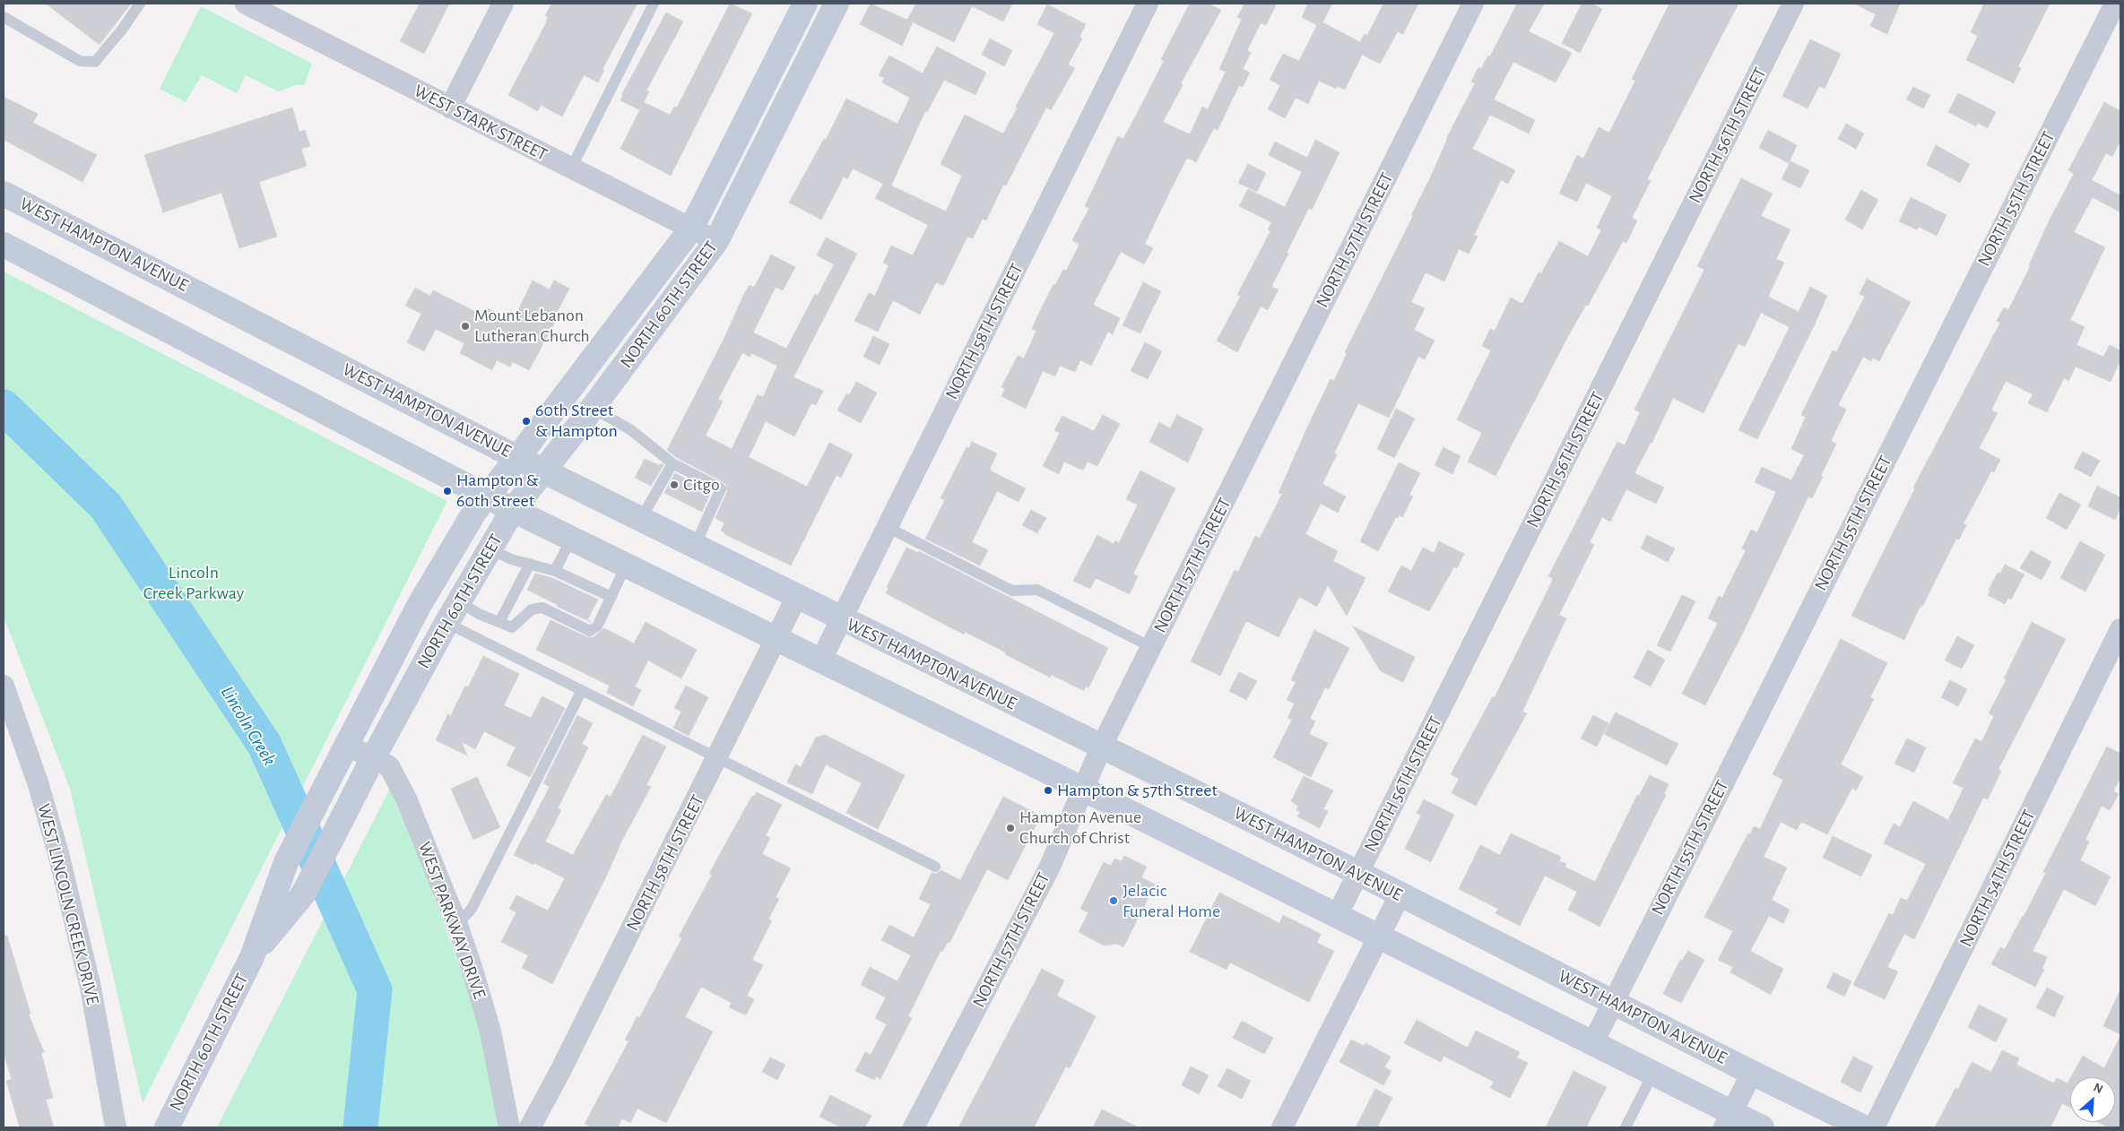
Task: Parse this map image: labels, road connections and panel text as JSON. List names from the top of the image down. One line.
{"streets":{"main road":["WEST HAMPTON AVENUE","NORTH 60TH STREET"],"street":["WEST STARK STREET","NORTH 56TH STREET","NORTH 55TH STREET","NORTH 57TH STREET","NORTH 58TH STREET","NORTH 54TH STREET","WEST LINCOLN CREEK DRIVE","WEST PARKWAY DRIVE"]},"crossings":[["WEST STARK STREET","NORTH 60TH STREET"],["NORTH 56TH STREET","WEST HAMPTON AVENUE"],["NORTH 55TH STREET","WEST HAMPTON AVENUE"],["NORTH 57TH STREET","WEST HAMPTON AVENUE"],["WEST HAMPTON AVENUE","NORTH 60TH STREET"],["WEST HAMPTON AVENUE","NORTH 58TH STREET"],["NORTH 60TH STREET","WEST PARKWAY DRIVE"]],"water":["Lincoln Creek"],"parks":["Lincoln Creek Parkway"],"places":["Mount Lebanon Lutheran Church","60th Street & Hampton","Citgo","Hampton & 60th Street","Hampton & 57th Street","Hampton Avenue Church of Christ","Jelacic Funeral Home"],"north":"top right"}
